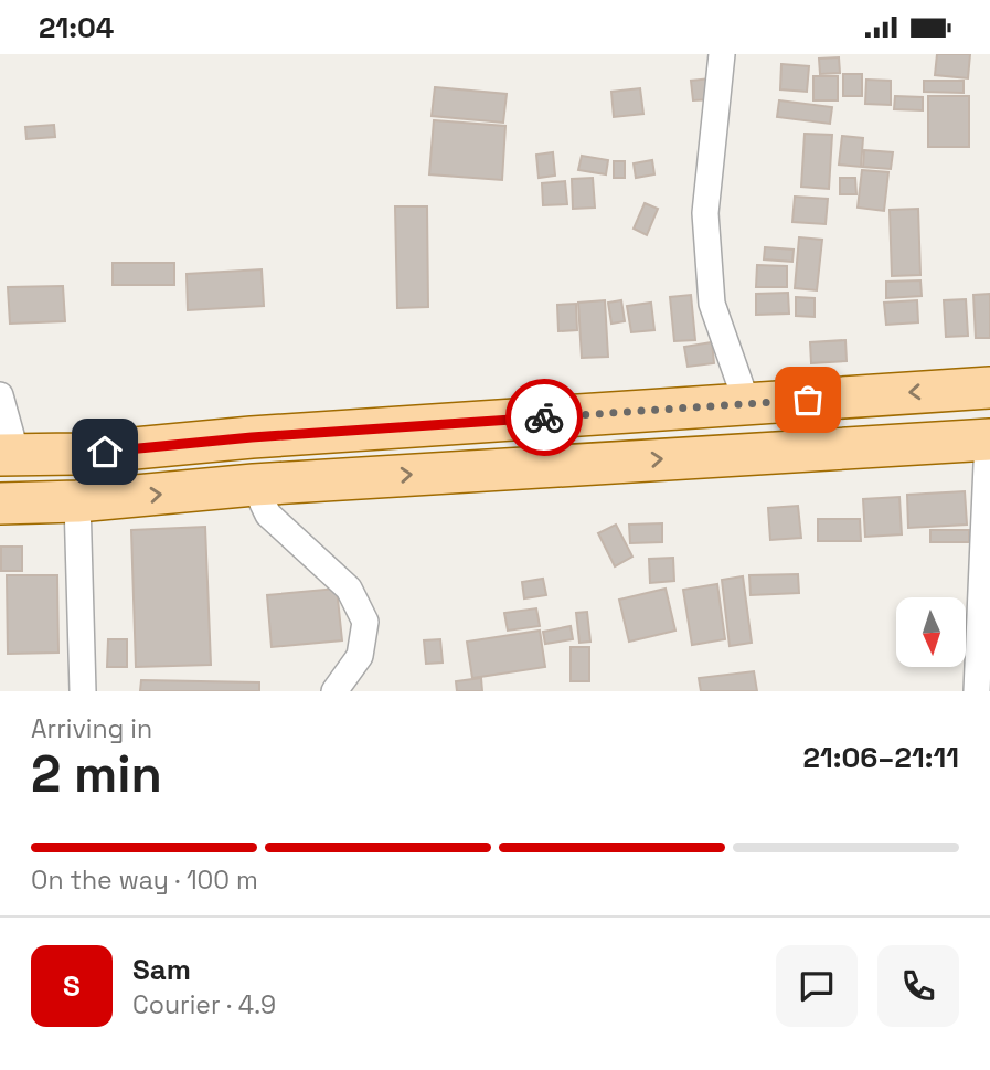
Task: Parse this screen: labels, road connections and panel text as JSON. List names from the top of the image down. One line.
{"north":"bottom","page":{"status":"21:04","heading":["2 min","Arriving in","21:06–21:11"],"panel":["Sam","Courier · 4.9"],"bar":"On the way · 100 m","round":"S"}}
